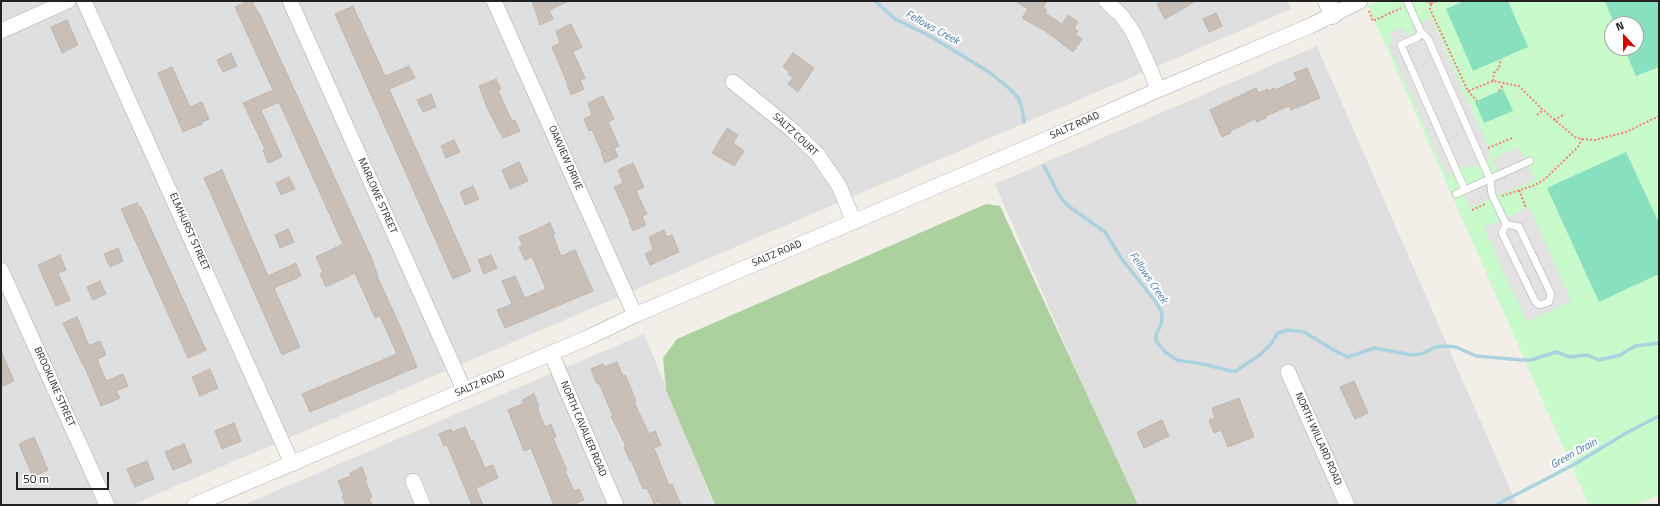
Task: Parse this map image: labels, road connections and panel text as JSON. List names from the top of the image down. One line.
{"streets":{"street":["SALTZ ROAD","SALTZ COURT","OAKVIEW DRIVE","MARLOWE STREET","ELMHURST STREET","BROOKLINE STREET","NORTH CAVALIER ROAD","NORTH WILLARD ROAD"]},"crossings":[["SALTZ ROAD","SALTZ COURT"],["SALTZ ROAD","OAKVIEW DRIVE"],["SALTZ ROAD","MARLOWE STREET"],["SALTZ ROAD","ELMHURST STREET"],["SALTZ ROAD","NORTH CAVALIER ROAD"]],"water":["Fellows Creek","Green Drain"],"scale_bar":"50 m","north":"top"}
